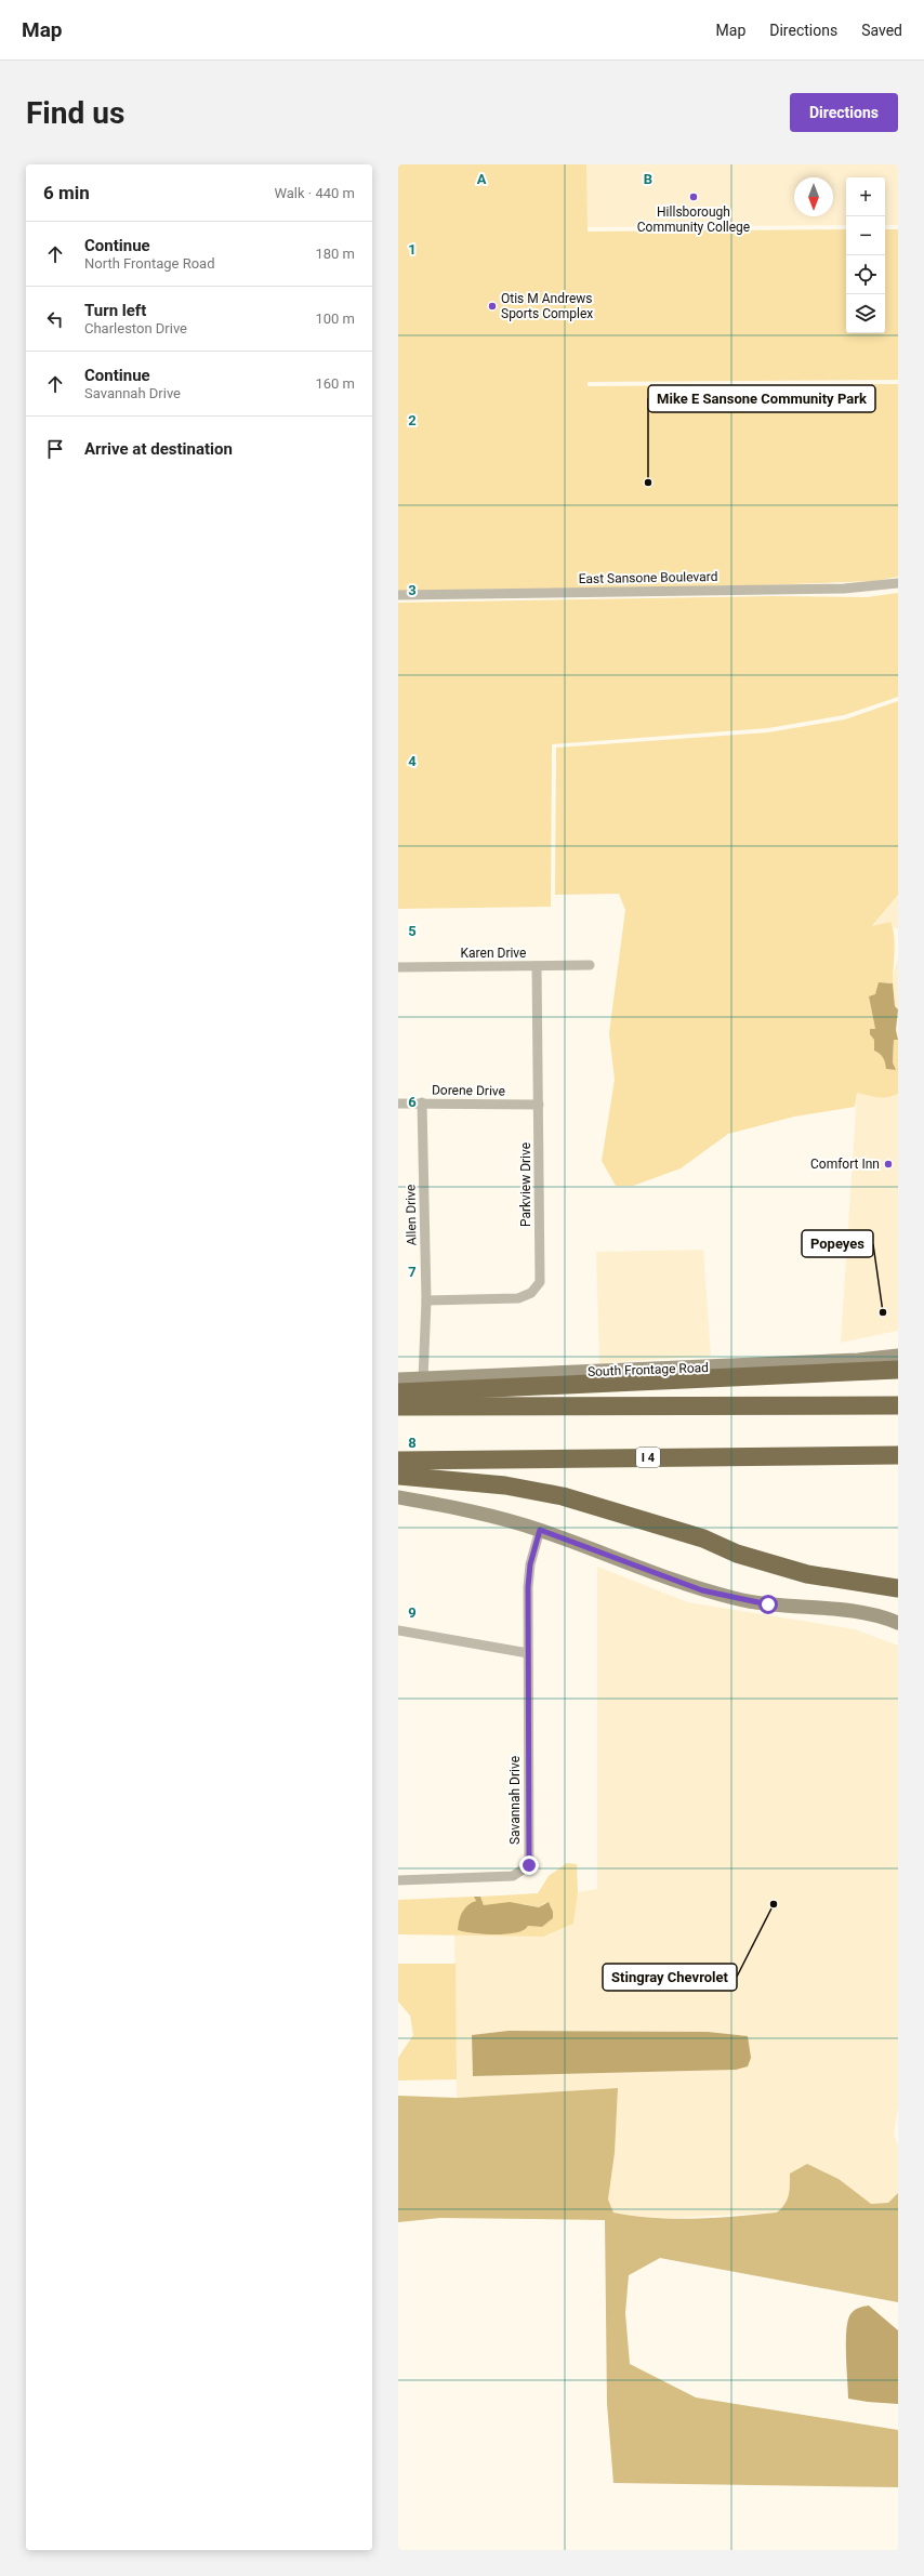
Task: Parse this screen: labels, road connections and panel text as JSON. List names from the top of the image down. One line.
{"streets":{"highway":["I 4"],"street":["East Sansone Boulevard","Karen Drive","Dorene Drive","Parkview Drive","Allen Drive","South Frontage Road","Savannah Drive"]},"crossings":[["Karen Drive","Parkview Drive"],["Dorene Drive","Parkview Drive"],["Dorene Drive","Allen Drive"],["Parkview Drive","Allen Drive"],["Allen Drive","South Frontage Road"]],"places":["Hillsborough Community College","Otis M Andrews Sports Complex","Mike E Sansone Community Park","Comfort Inn","Popeyes","Stingray Chevrolet"],"north":"bottom","page":{"header":"Map","nav":["Map","Directions","Saved"],"buttons":"Directions","title":"Find us","heading":["6 min","Walk · 440 m"],"map_buttons":["+","−"],"list":[["Continue","North Frontage Road","180 m"],["Turn left","Charleston Drive","100 m"],["Continue","Savannah Drive","160 m"],"Arrive at destination"]},"grid":{"columns":["A","B"],"rows":["1","2","3","4","5","6","7","8","9"]}}
